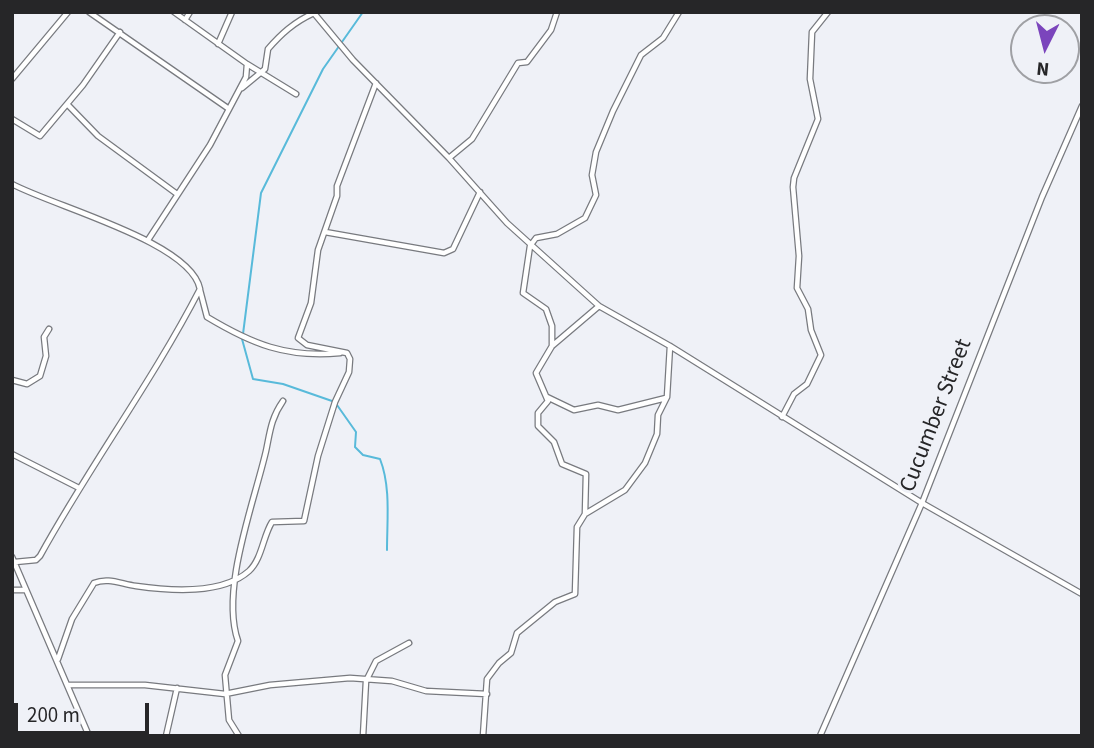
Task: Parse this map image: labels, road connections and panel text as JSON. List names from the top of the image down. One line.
{"streets":{"street":["Cucumber Street"]},"scale_bar":"200 m","north":"bottom"}
